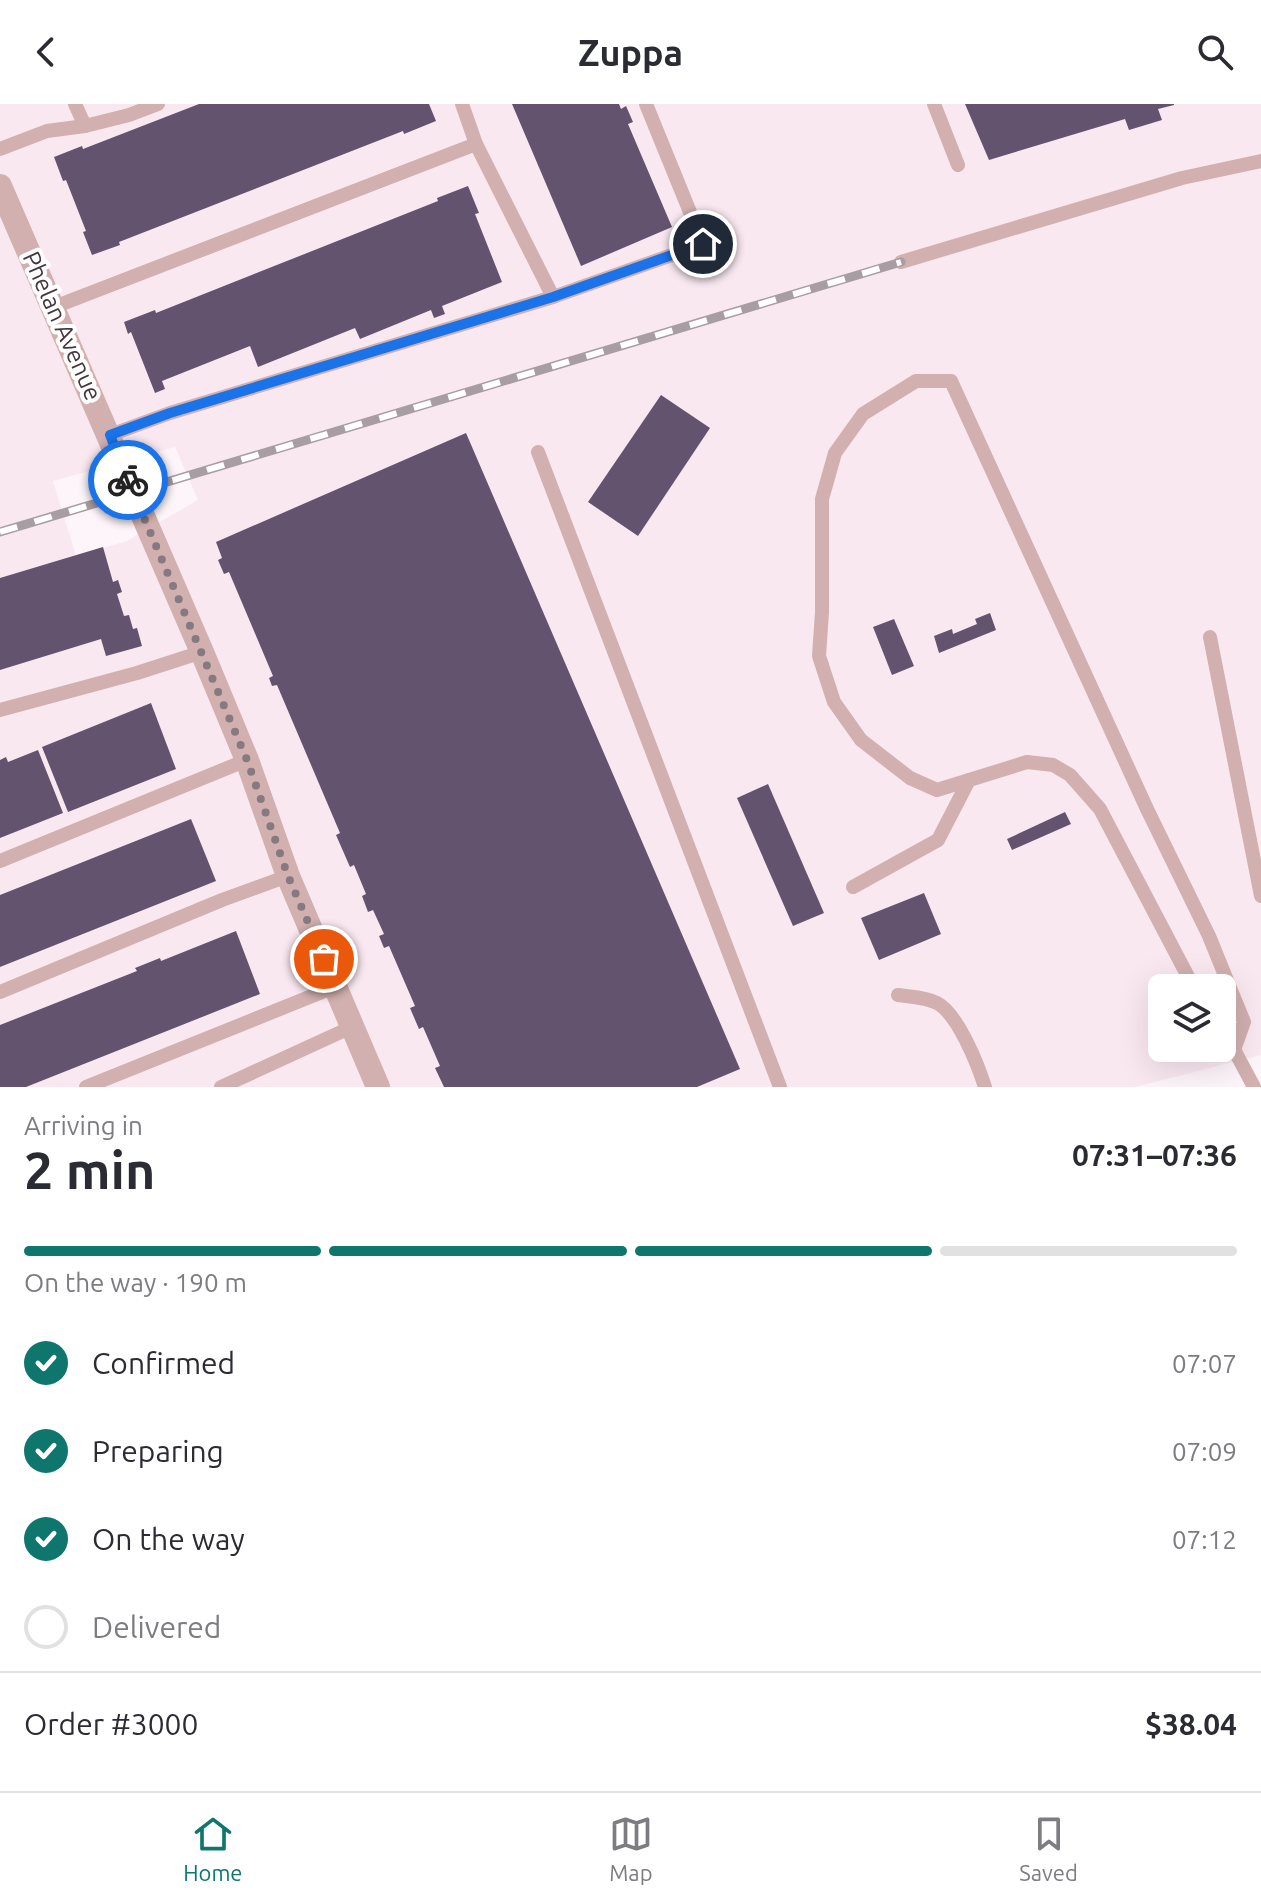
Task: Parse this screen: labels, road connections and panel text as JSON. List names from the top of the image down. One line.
{"streets":{"street":["Phelan Avenue"]},"page":{"header":"Zuppa","heading":["2 min","Arriving in","07:31–07:36"],"panel":["Order #3000","$38.04"],"bar":"On the way · 190 m","list":[["Confirmed","07:07"],["Preparing","07:09"],["On the way","07:12"],"Delivered"],"tabs":["Home","Map","Saved"]}}
